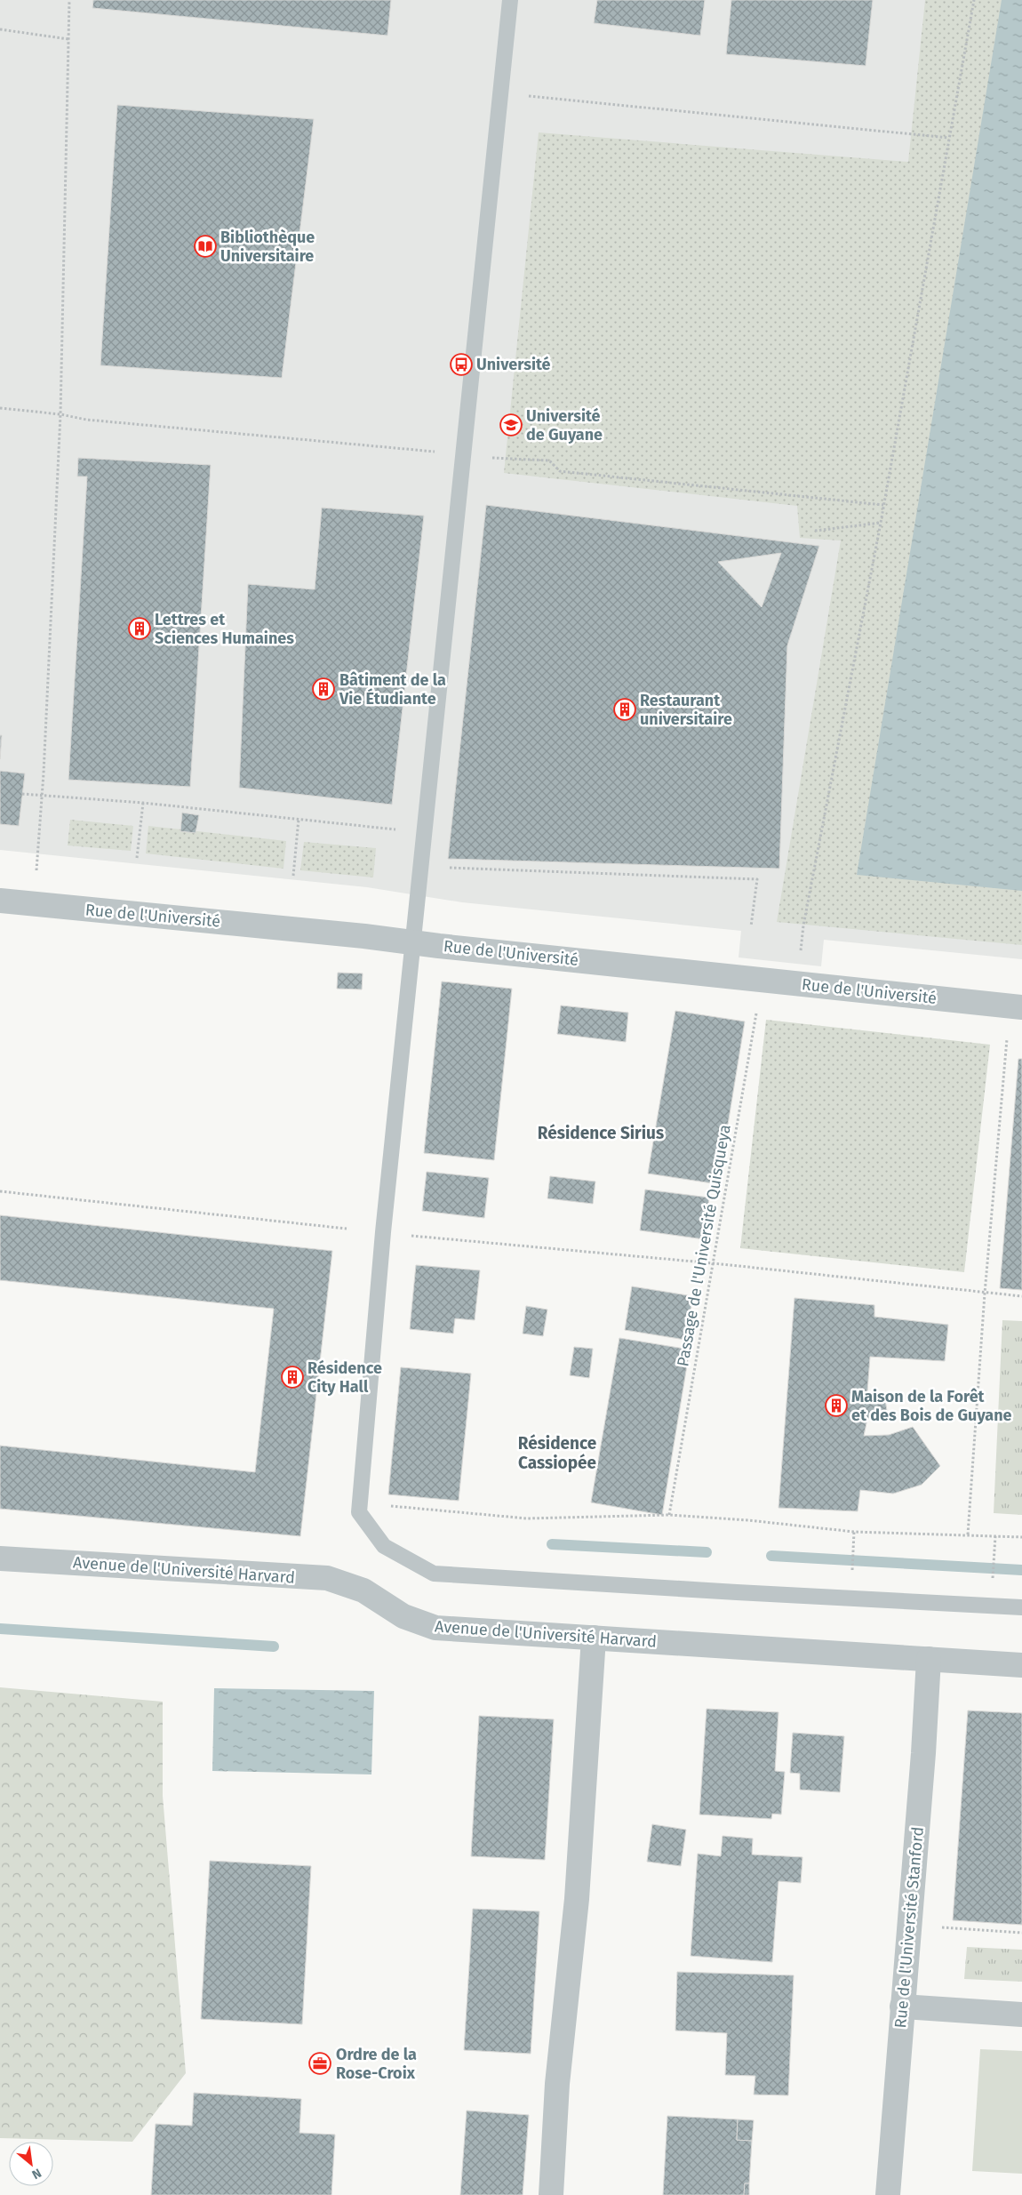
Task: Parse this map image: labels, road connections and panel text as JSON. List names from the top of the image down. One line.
{"streets":{"street":["Rue de l'Université","Avenue de l'Université Harvard","Rue de l'Université Stanford"],"path":["Passage de l'Université Quisqueya"]},"crossings":[["Rue de l'Université","Passage de l'Université Quisqueya"],["Avenue de l'Université Harvard","Rue de l'Université Stanford"]],"districts":["Résidence Sirius","Résidence Cassiopée"],"places":{"library":["Bibliothèque Universitaire"],"bus stop":["Université"],"school or university":["Université de Guyane"],"building":["Lettres et Sciences Humaines","Bâtiment de la Vie Étudiante","Restaurant universitaire","Résidence City Hall","Maison de la Forêt et des Bois de Guyane"],"office":["Ordre de la Rose-Croix"]},"north":"bottom right"}
